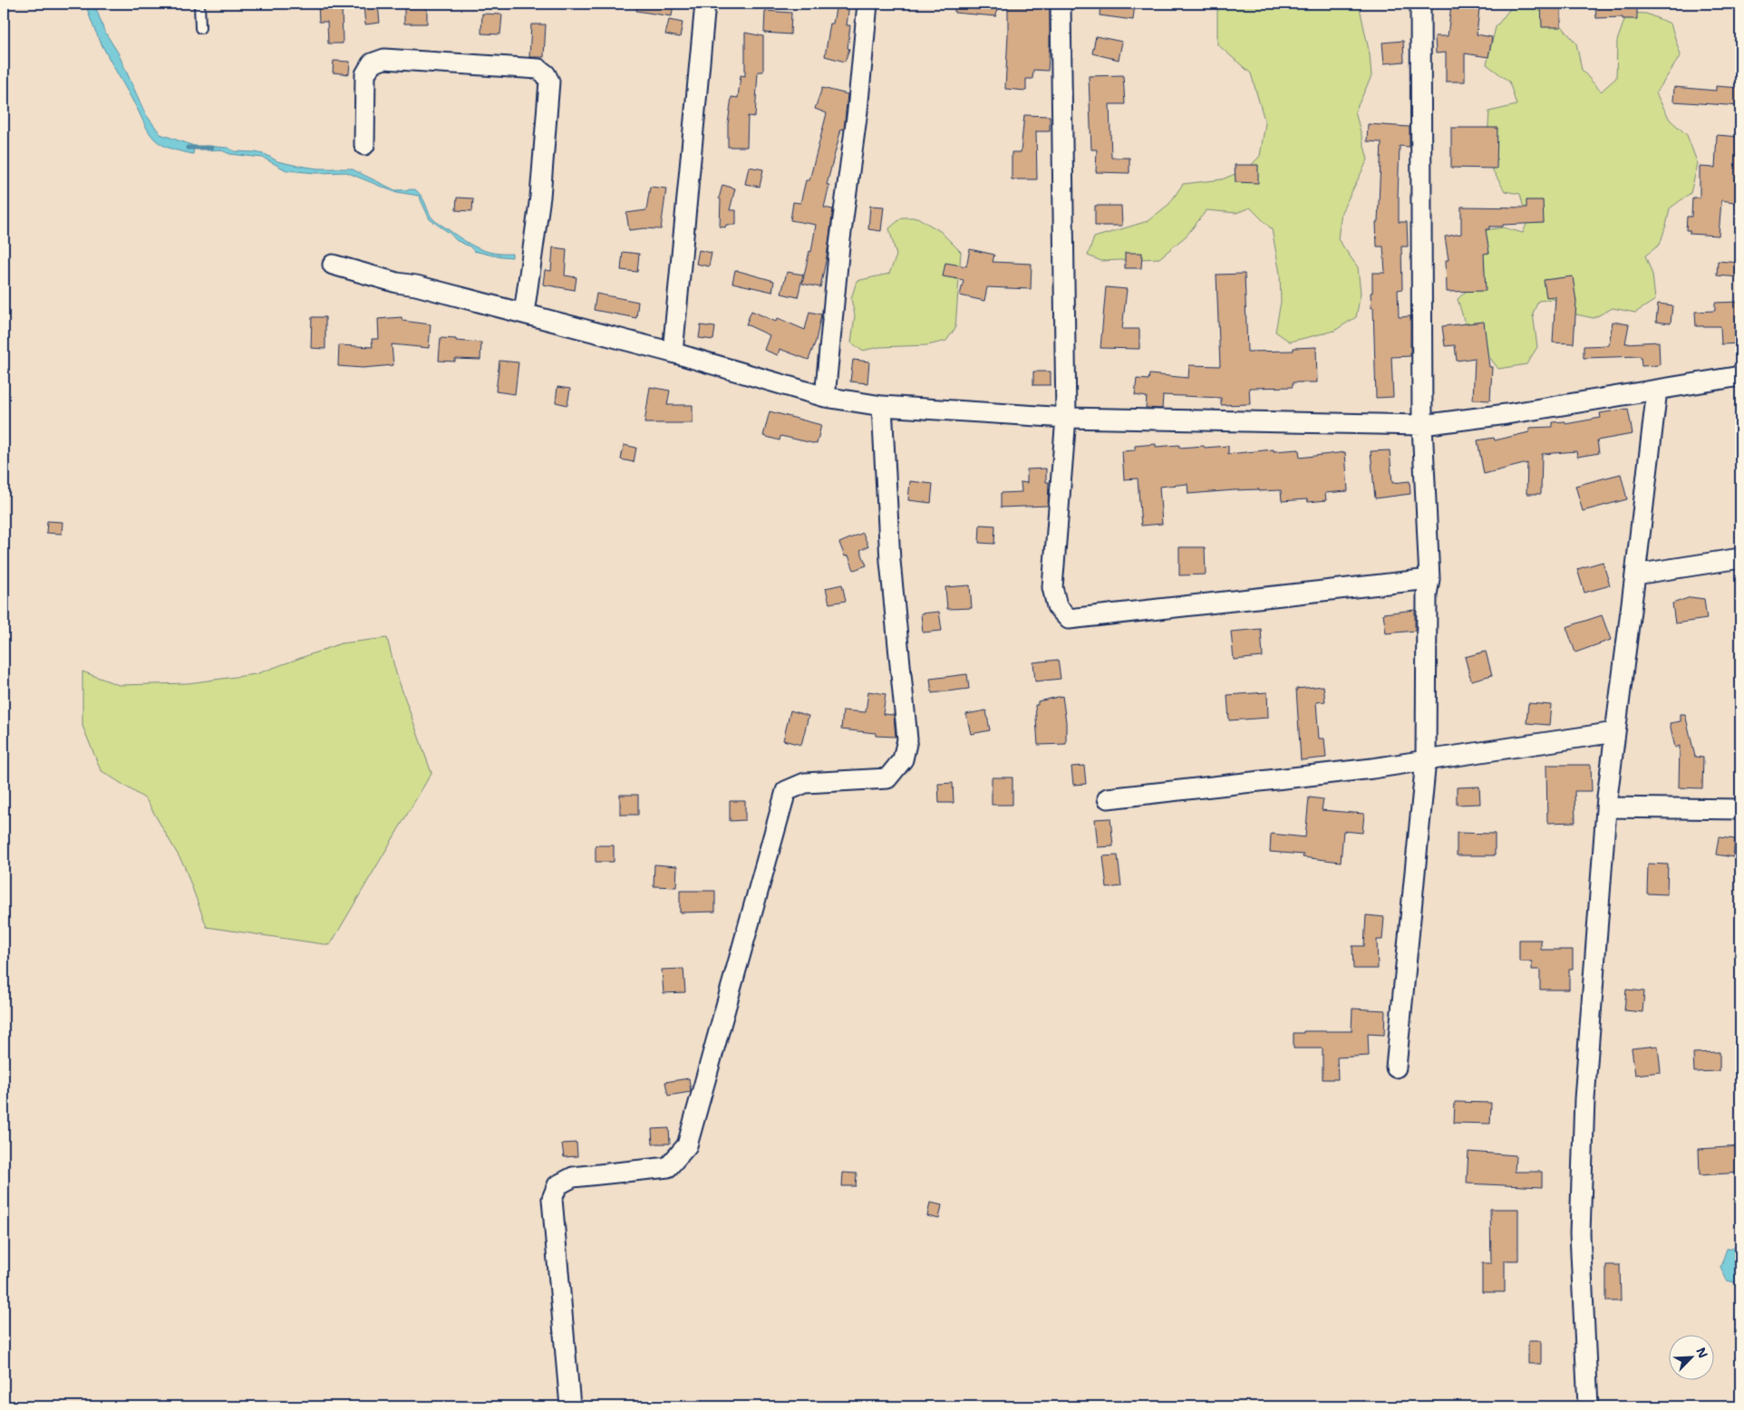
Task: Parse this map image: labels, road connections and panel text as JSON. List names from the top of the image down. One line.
{"north":"top right"}
